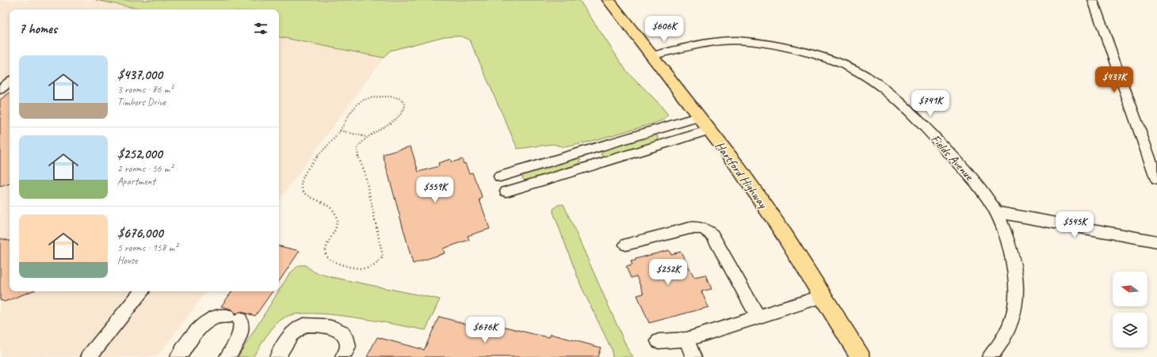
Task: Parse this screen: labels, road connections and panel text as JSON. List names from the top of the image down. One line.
{"streets":{"main road":["Hartford Highway"],"street":["Fields Avenue"]},"crossings":[["Fields Avenue","Hartford Highway"]],"north":"left","page":{"heading":"7 homes","price":["$606K","$437K","$741K","$559K","$545K","$252K","$676K"],"list":[{"name":"$437,000","note":"3 rooms · 86 m² · Timbers Drive"},{"name":"$252,000","note":"2 rooms · 56 m² · Apartment"},{"name":"$676,000","note":"5 rooms · 158 m² · House"}]}}
